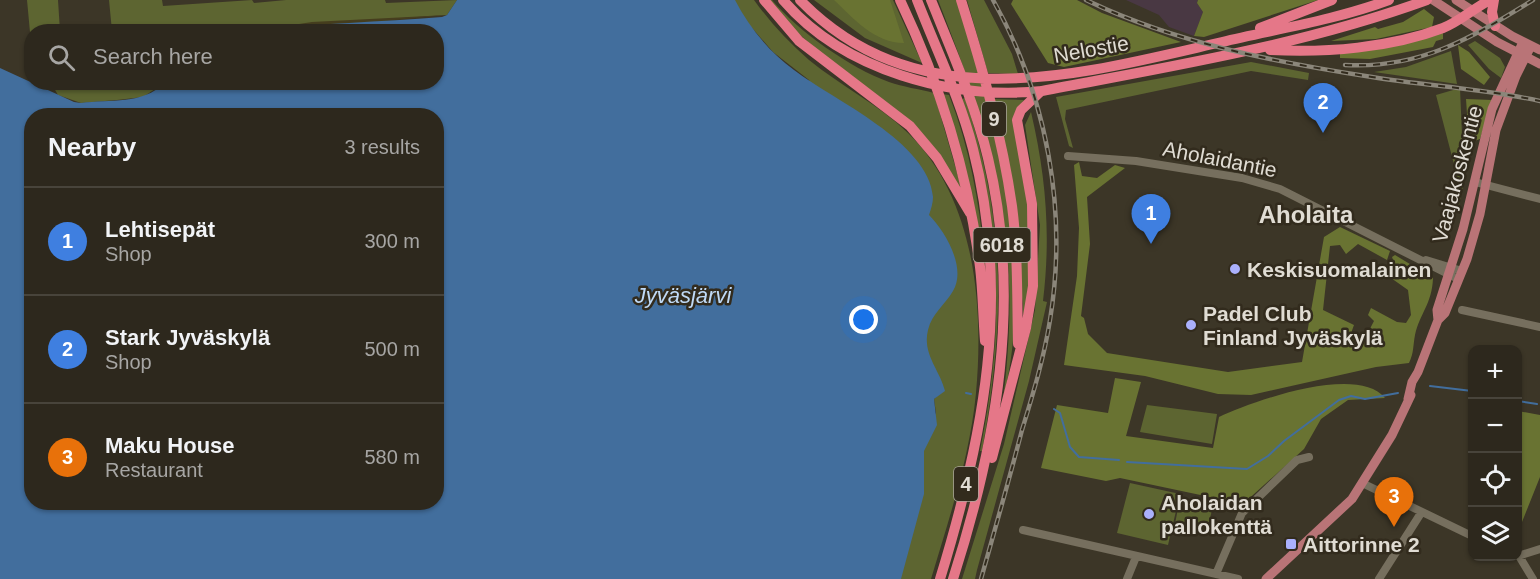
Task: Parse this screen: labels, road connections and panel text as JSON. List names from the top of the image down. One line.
{"streets":{"highway":["Nelostie","9","6018","4"],"main road":["Vaajakoskentie"],"street":["Aholaidantie"]},"crossings":[["Nelostie","4"],["9","4"],["Aholaidantie","Vaajakoskentie"],["6018","4"]],"districts":["Aholaita"],"water":["Jyväsjärvi"],"places":{"other":["Keskisuomalainen","Padel Club Finland Jyväskylä","Aholaidan pallokenttä"],"transit":["Aittorinne 2"]},"page":{"search":"Search here","pins":["2","1","3"],"heading":["Nearby","3 results"],"list":[{"mark":"1","name":"Lehtisepät","note":"Shop","value":"300 m"},{"mark":"2","name":"Stark Jyväskylä","note":"Shop","value":"500 m"},{"mark":"3","name":"Maku House","note":"Restaurant","value":"580 m"}],"map_buttons":["+","−"]}}
